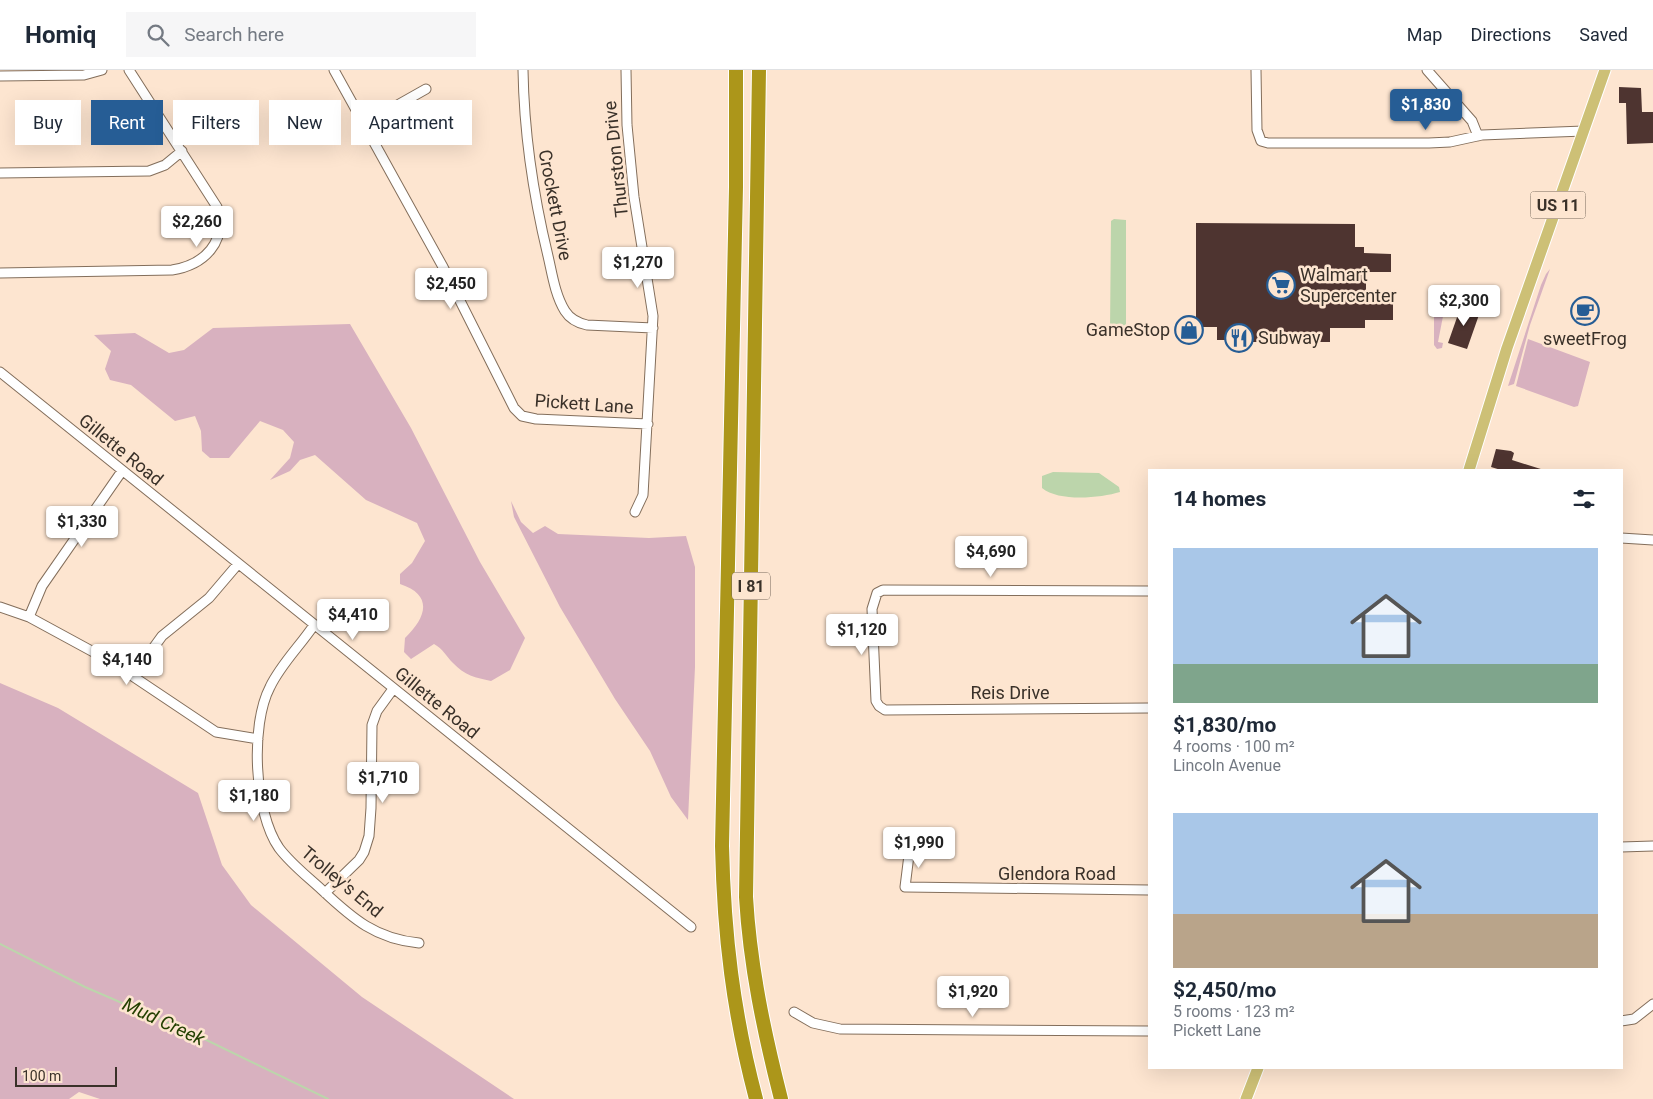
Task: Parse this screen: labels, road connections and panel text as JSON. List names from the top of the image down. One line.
{"streets":{"highway":["I 81"],"main road":["US 11"],"street":["Thurston Drive","Crockett Drive","Pickett Lane","Gillette Road","Reis Drive","Glendora Road","Trolley's End"]},"crossings":[["Thurston Drive","Crockett Drive"],["Thurston Drive","Pickett Lane"],["Gillette Road","Trolley's End"]],"water":["Mud Creek"],"places":{"supermarket":["Walmart Supercenter"],"cafe":["sweetFrog"],"shop":["GameStop"],"restaurant":["Subway"]},"scale_bar":"100 m","page":{"header":"Homiq","search":"Search here","nav":["Map","Directions","Saved"],"price":["$1,830","$2,260","$1,270","$2,450","$2,300","$1,330","$4,690","$4,410","$1,120","$4,140","$1,710","$1,180","$1,990","$1,920"],"chip":["Buy","Rent","Filters","New","Apartment"],"heading":"14 homes","list":[{"name":"$1,830/mo","note":"4 rooms · 100 m² · Lincoln Avenue"},{"name":"$2,450/mo","note":"5 rooms · 123 m² · Pickett Lane"}],"scale":"100 m"}}
